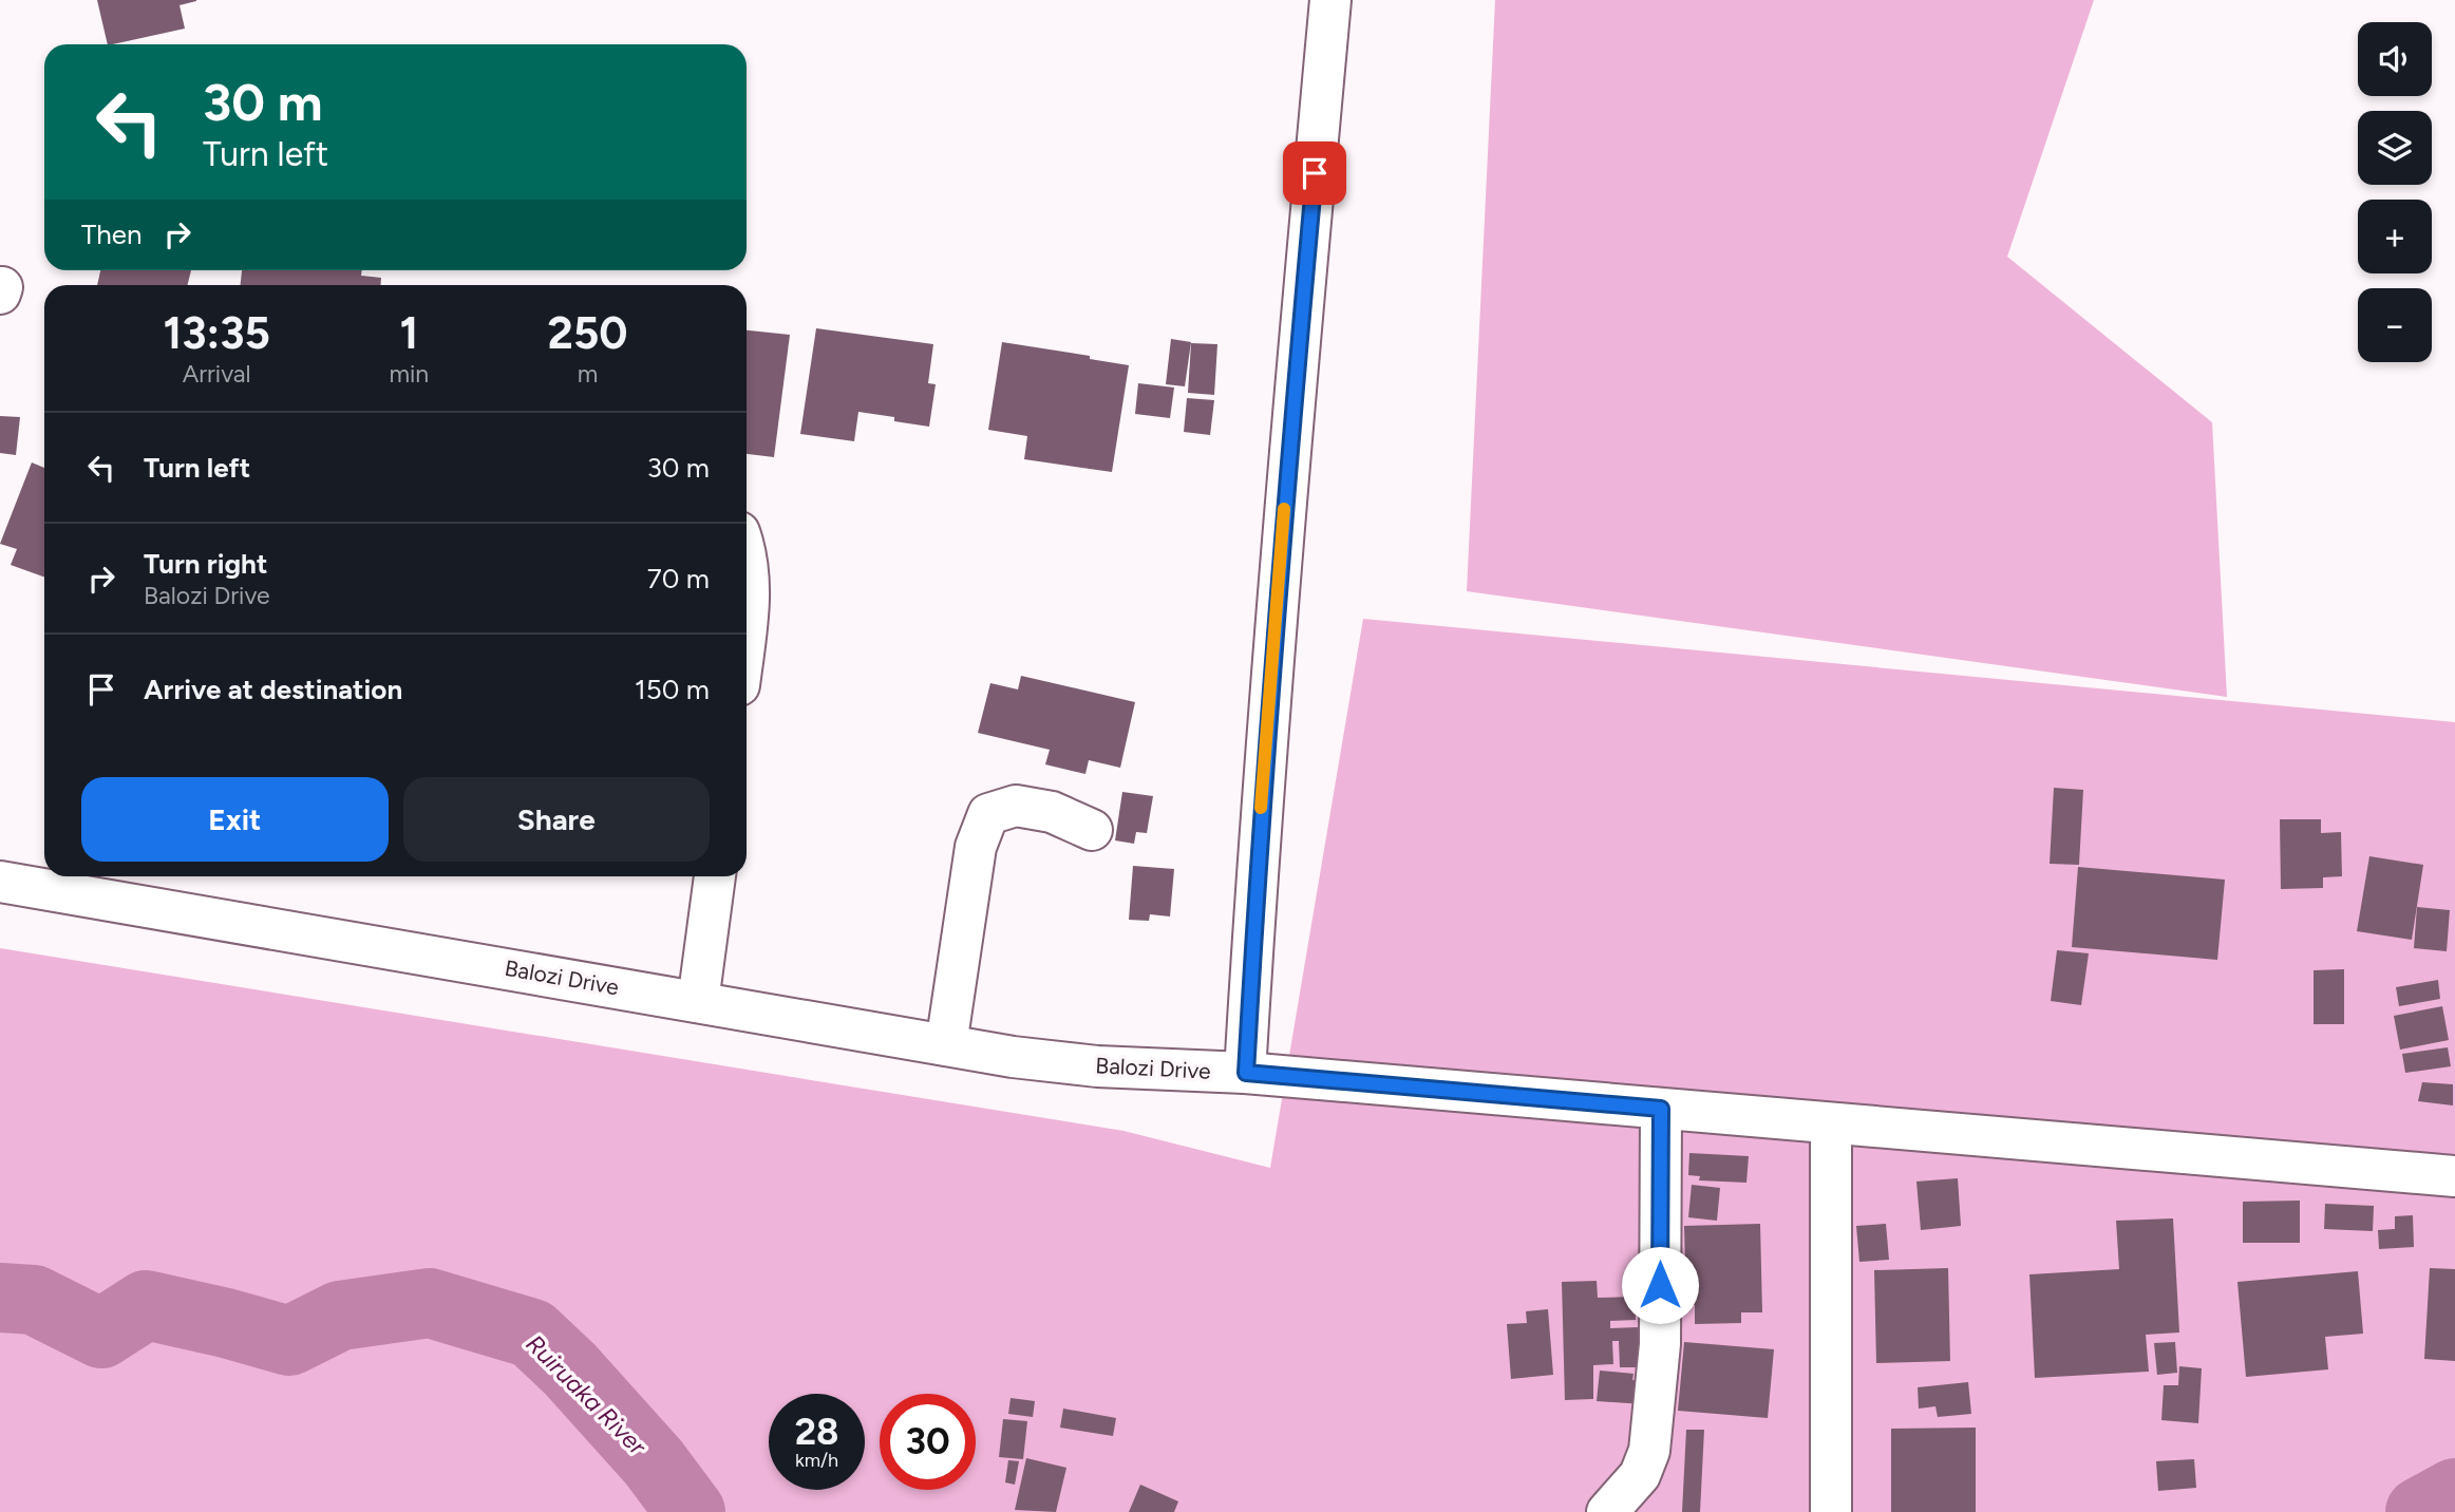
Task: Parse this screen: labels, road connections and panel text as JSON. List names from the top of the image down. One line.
{"streets":{"street":["Balozi Drive"]},"water":["Ruiruaka River"],"page":{"map_buttons":["+","−"],"turn":["30 m","Turn left"],"then":"Then","eta":["13:35","Arrival","1","min","250","m"],"list":[{"name":"Turn left","value":"30 m"},{"name":"Turn right","note":"Balozi Drive","value":"70 m"},{"name":"Arrive at destination","value":"150 m"}],"buttons":["Exit","Share"],"speed":"28 km/h","limit":"30"}}
